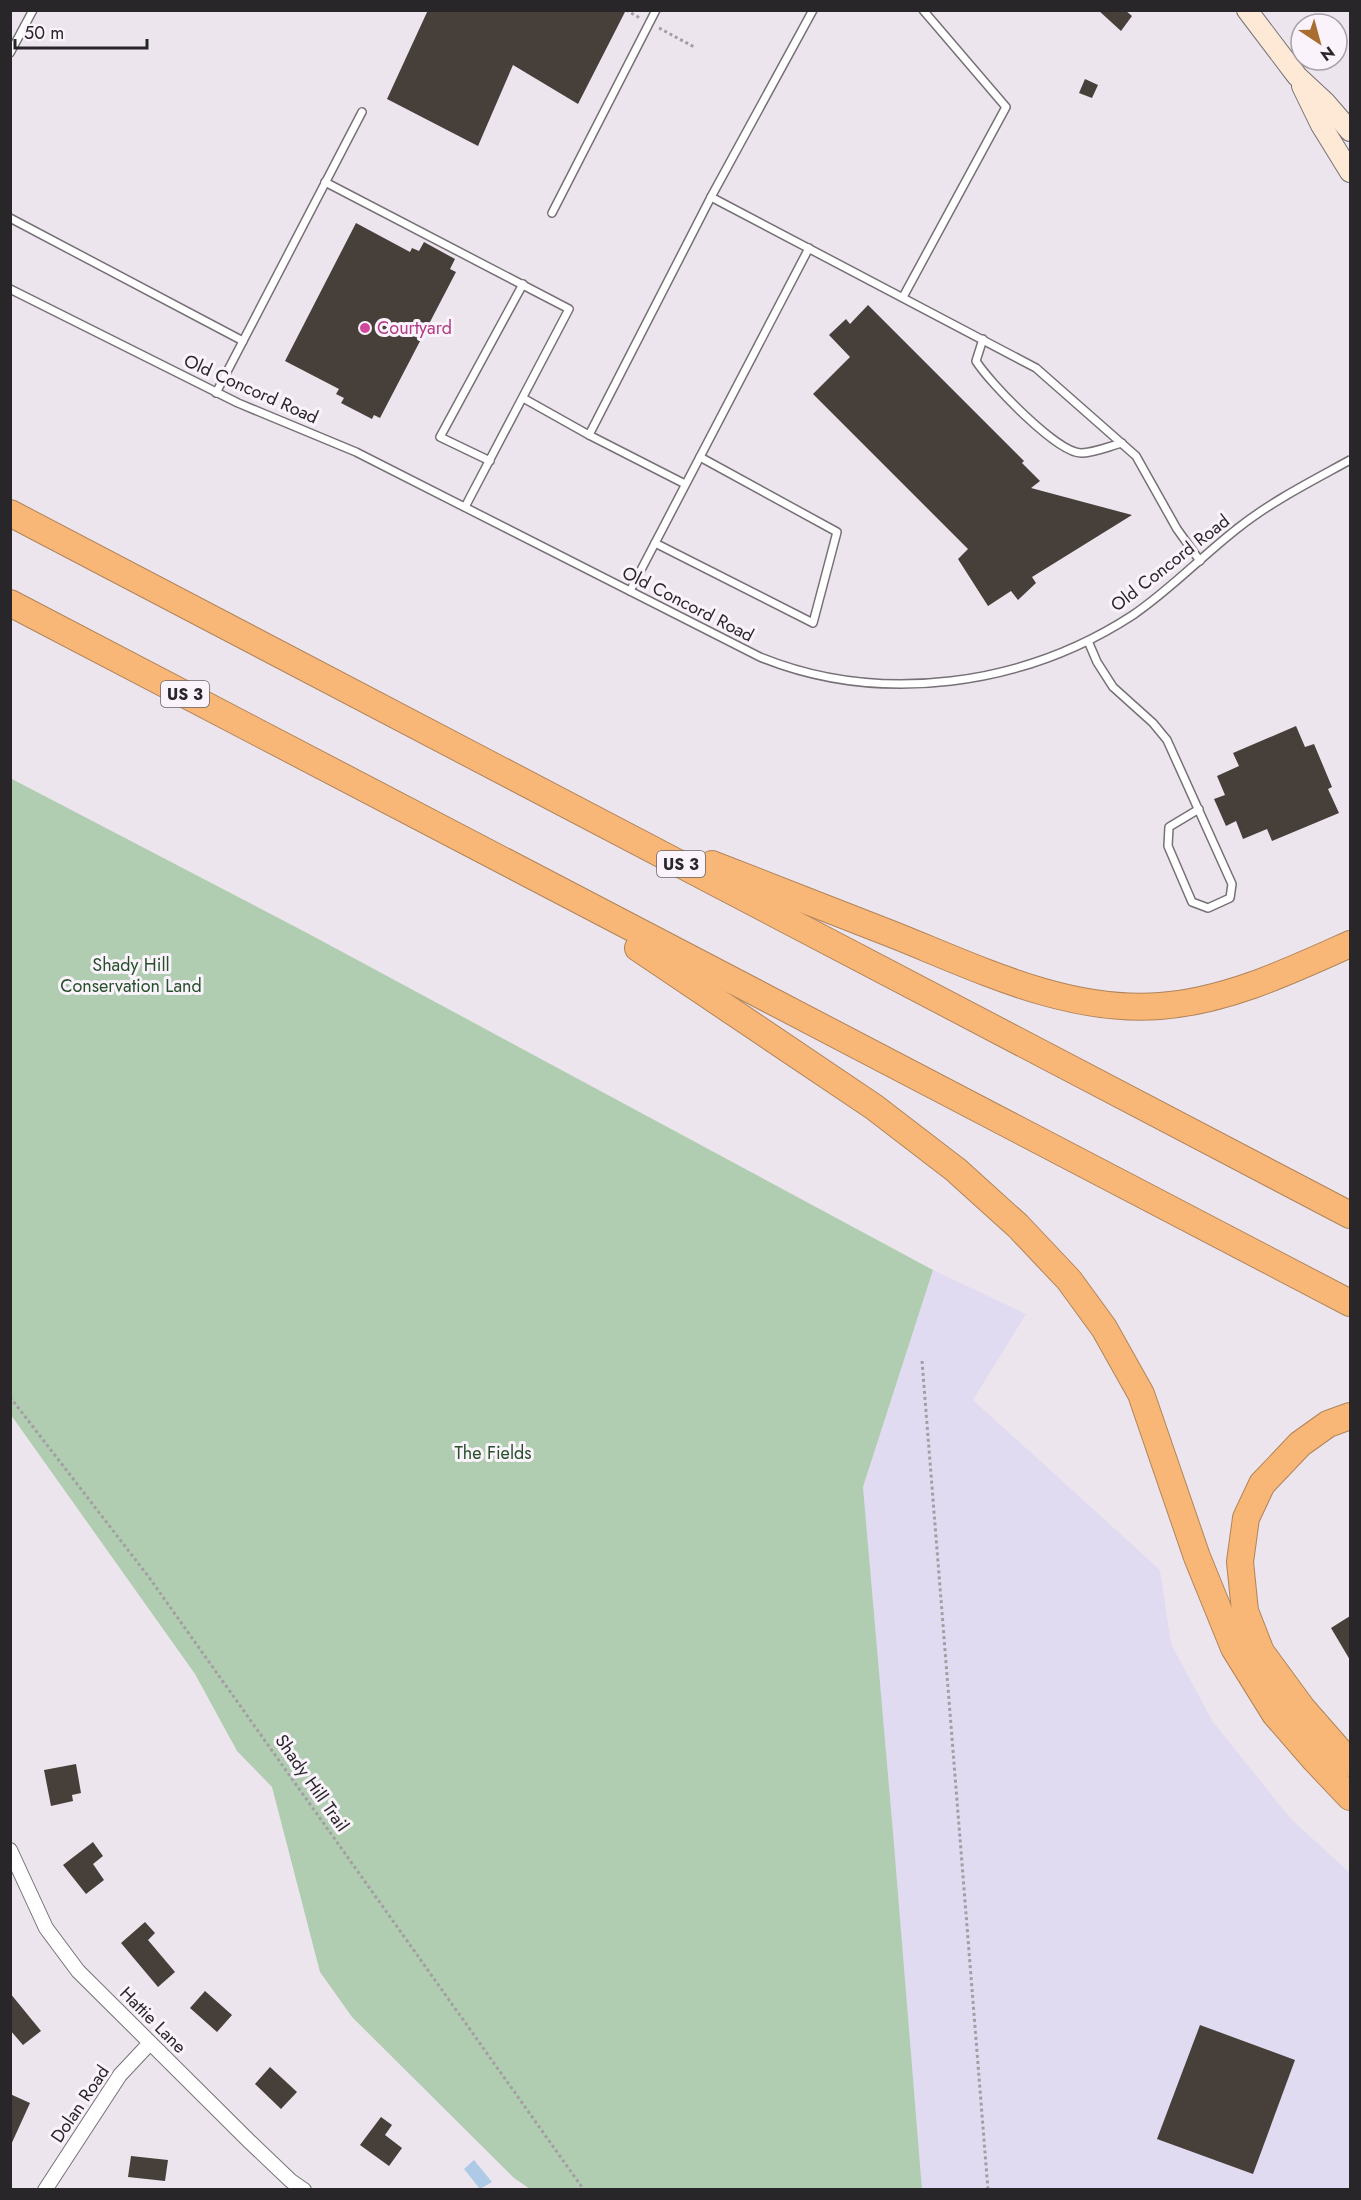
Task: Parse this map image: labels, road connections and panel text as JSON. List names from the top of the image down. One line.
{"streets":{"highway":["US 3"],"street":["Hattie Lane","Dolan Road"],"lane":["Old Concord Road"],"path":["Shady Hill Trail"]},"crossings":[["Hattie Lane","Dolan Road"]],"parks":["Shady Hill Conservation Land","The Fields"],"places":["Courtyard"],"scale_bar":"50 m","north":"bottom right"}
